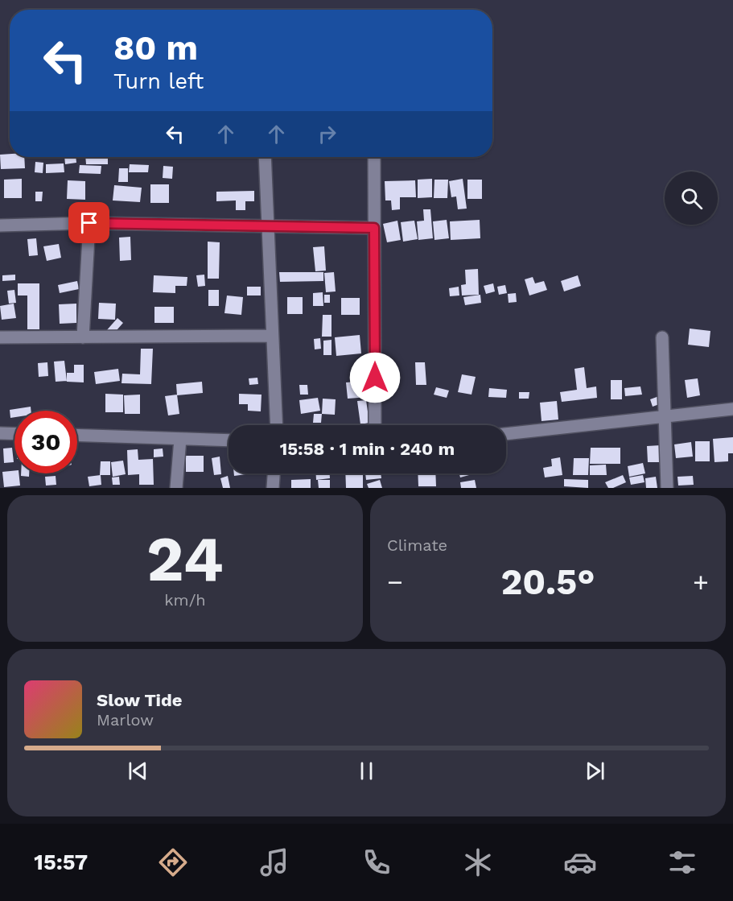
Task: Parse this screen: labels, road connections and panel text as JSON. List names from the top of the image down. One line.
{"page":{"turn":["80 m","Turn left"],"limit":"30","trip":"15:58 · 1 min · 240 m","tile":[["24","km/h"],"Climate"],"heat":["−","20.5°","+"],"song":["Slow Tide","Marlow"],"tabs":"15:57"}}
